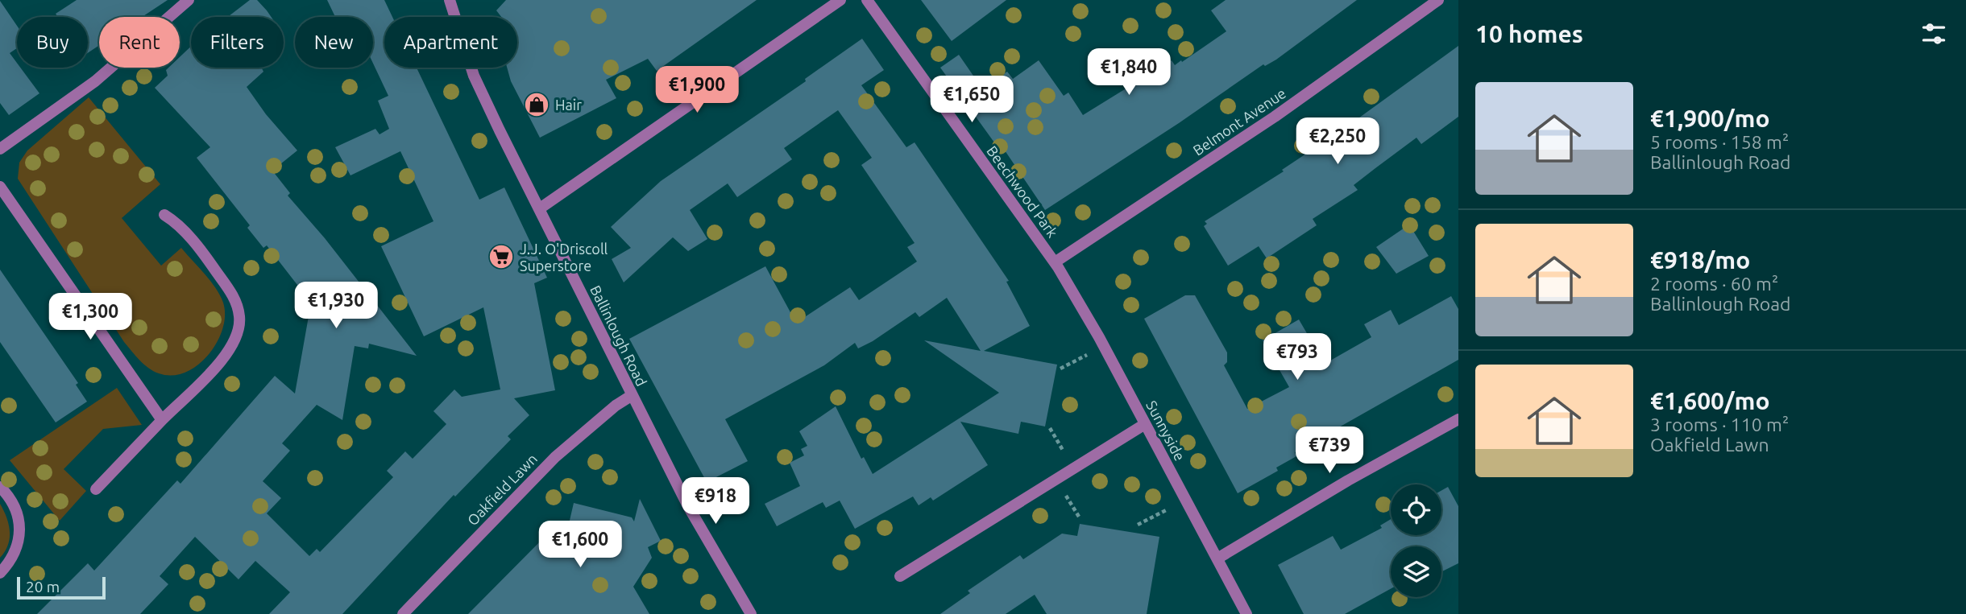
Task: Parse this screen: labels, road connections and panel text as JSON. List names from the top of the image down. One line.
{"streets":{"street":["Belmont Avenue","Beechwood Park","Ballinlough Road","Sunnyside","Oakfield Lawn"]},"crossings":[["Belmont Avenue","Beechwood Park"],["Belmont Avenue","Sunnyside"],["Beechwood Park","Sunnyside"],["Ballinlough Road","Oakfield Lawn"]],"places":{"shop":["Hair"],"supermarket":["J.J. O'Driscoll Superstore"]},"scale_bar":"20 m","page":{"heading":"10 homes","chip":["Buy","Rent","Filters","New","Apartment"],"price":["€1,840","€1,900","€1,650","€2,250","€1,930","€1,300","€793","€739","€918","€1,600"],"list":[{"name":"€1,900/mo","note":"5 rooms · 158 m² · Ballinlough Road"},{"name":"€918/mo","note":"2 rooms · 60 m² · Ballinlough Road"},{"name":"€1,600/mo","note":"3 rooms · 110 m² · Oakfield Lawn"}],"scale":"20 m"}}
